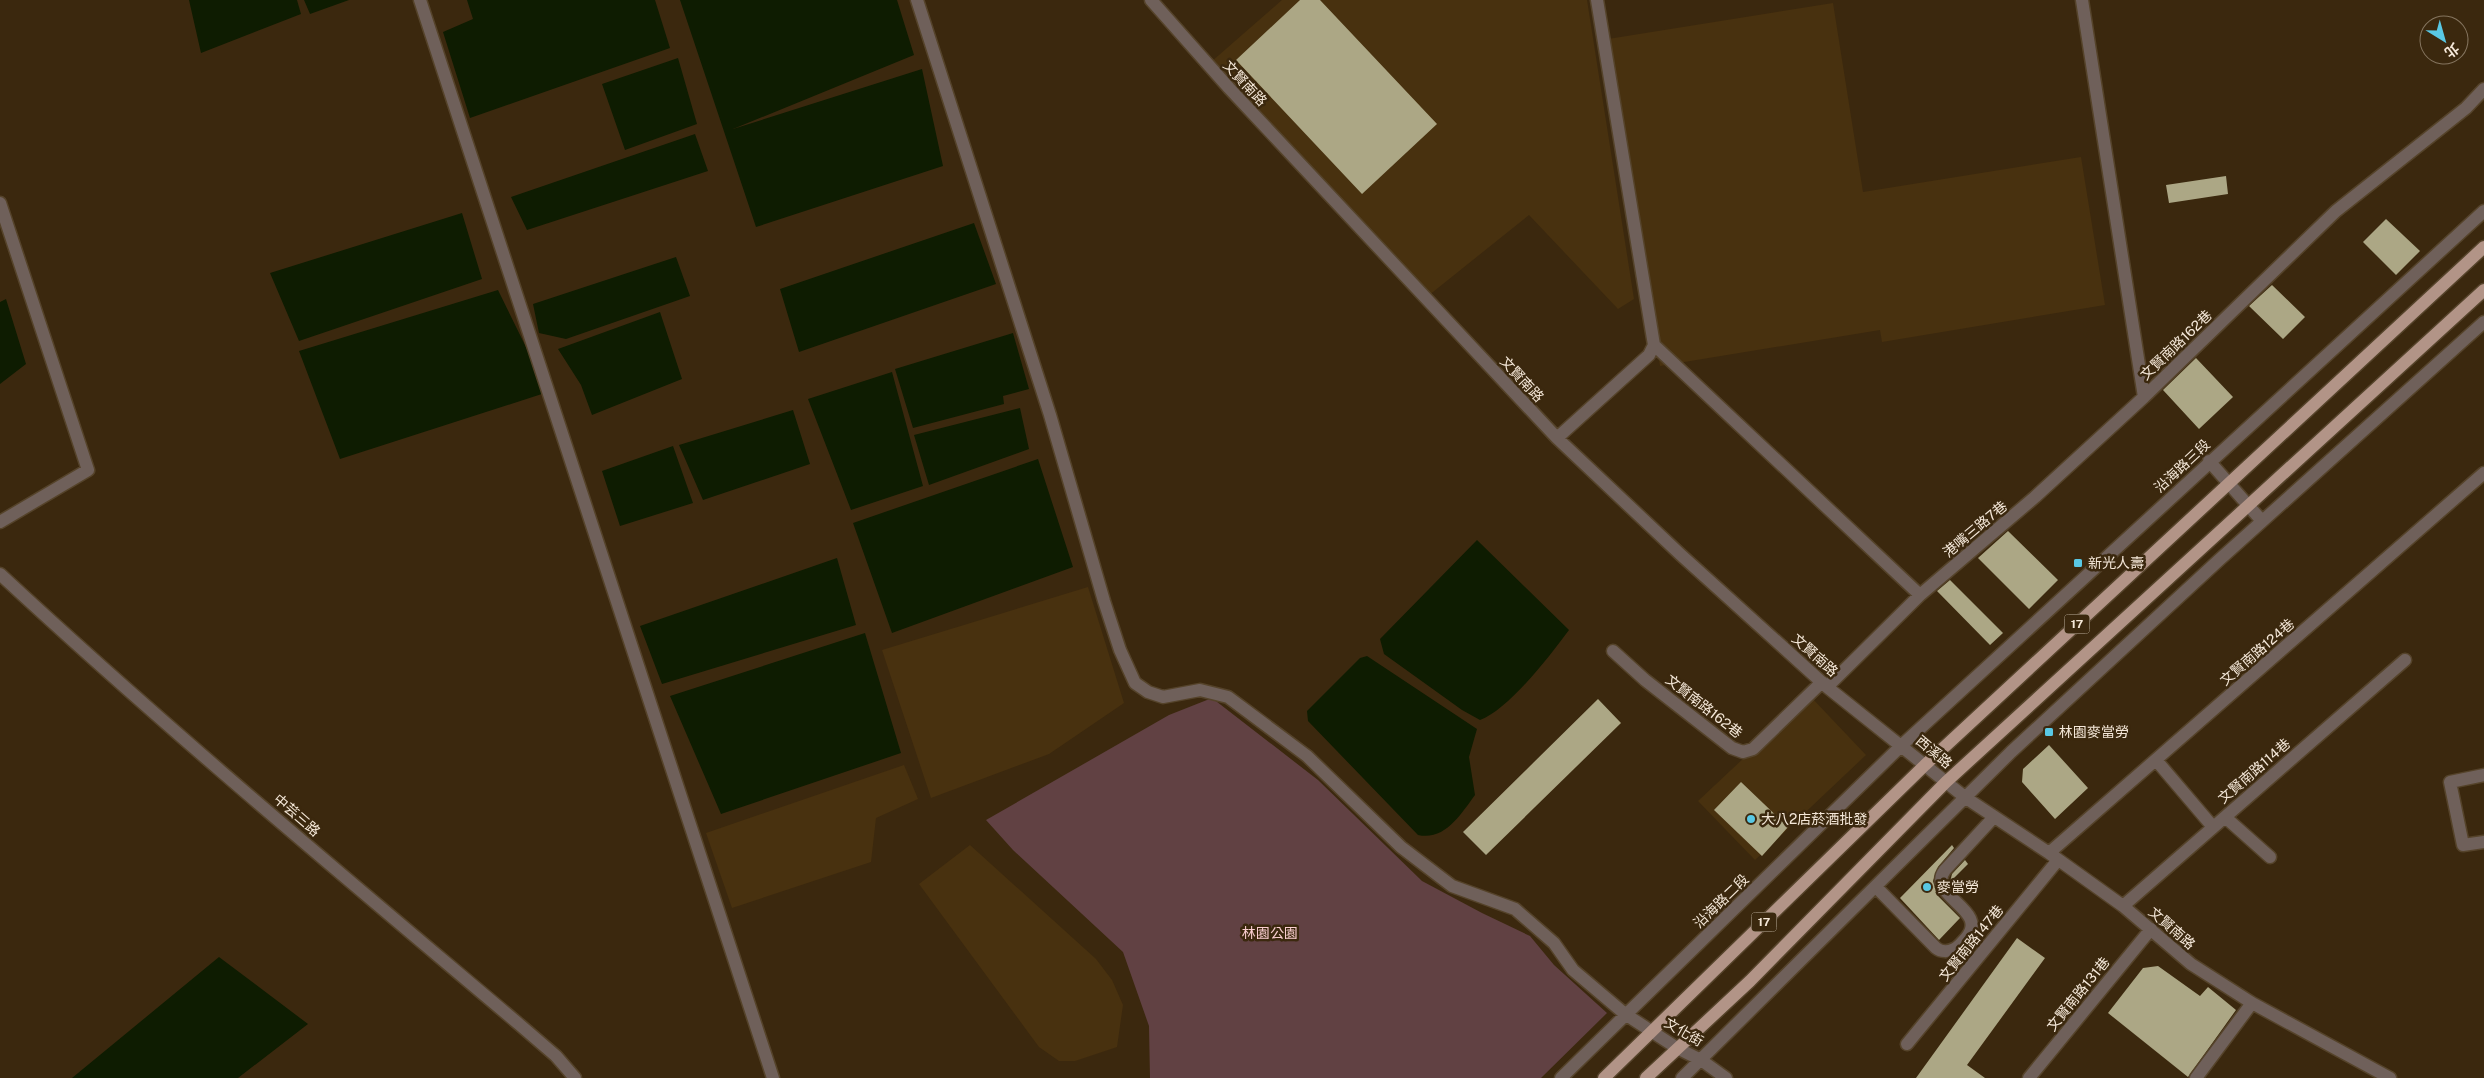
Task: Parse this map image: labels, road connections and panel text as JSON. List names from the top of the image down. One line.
{"streets":{"main road":["17"],"street":["文賢南路","文賢南路162巷","沿海路三段","港嘴三路7巷","文賢南路124巷","西溪路","文賢南路114巷","中芸三路","沿海路二段","文賢南路147巷","文賢南路131巷","文化街"]},"crossings":[["文賢南路","文賢南路162巷"],["文賢南路","沿海路三段"],["文賢南路","港嘴三路7巷"],["文賢南路","17"],["文賢南路","文賢南路124巷"],["文賢南路","西溪路"],["文賢南路","文賢南路114巷"],["文賢南路","沿海路二段"],["文賢南路","文賢南路147巷"],["文賢南路","文賢南路131巷"],["文賢南路162巷","港嘴三路7巷"],["沿海路三段","西溪路"],["沿海路三段","沿海路二段"],["17","西溪路"],["17","文化街"],["文賢南路124巷","文賢南路147巷"],["西溪路","沿海路二段"],["沿海路二段","文化街"]],"parks":["林園公園"],"places":{"transit":["新光人壽","林園麥當勞"],"other":["大八2店菸酒批發","麥當勞"]},"north":"bottom right"}
